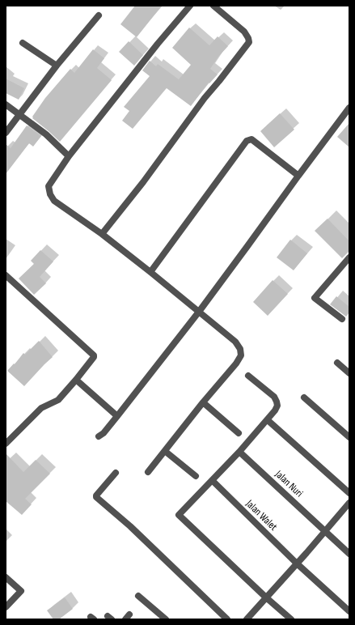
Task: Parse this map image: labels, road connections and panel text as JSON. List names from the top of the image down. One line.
{"streets":{"street":["Jalan Nuri","Jalan Walet"]}}
